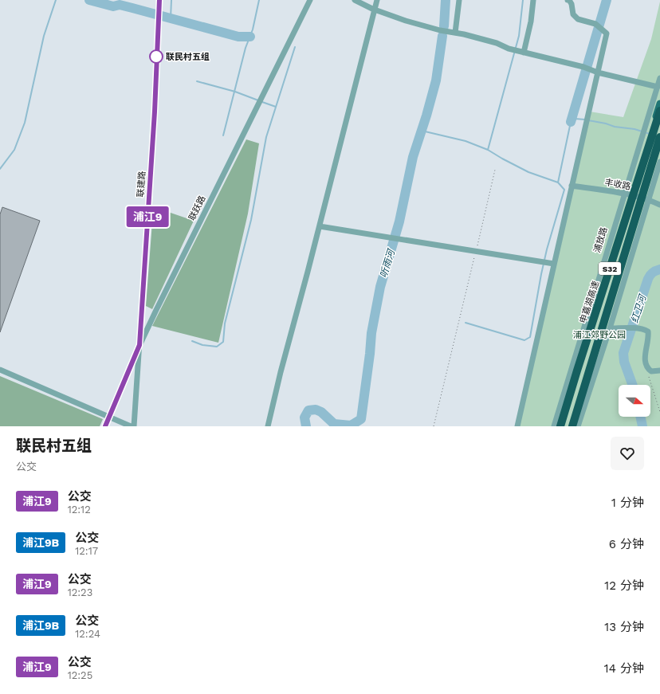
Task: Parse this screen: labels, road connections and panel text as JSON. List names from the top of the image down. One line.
{"streets":{"highway":["S32","申嘉湖高速"],"main road":["浦放路"],"street":["联建路","丰收路","联跃路"]},"crossings":[["联建路","联跃路"],["丰收路","浦放路"],["浦放路","申嘉湖高速"]],"water":["听雨河","红卫河"],"parks":["浦江郊野公园"],"places":["联民村五组"],"lines":["bus line 浦江9"],"north":"right","page":{"on_map":"浦江9","heading":["联民村五组","公交"],"list":[{"mark":"浦江9","name":"公交","note":"12:12","value":"1 分钟"},{"mark":"浦江9B","name":"公交","note":"12:17","value":"6 分钟"},{"mark":"浦江9","name":"公交","note":"12:23","value":"12 分钟"},{"mark":"浦江9B","name":"公交","note":"12:24","value":"13 分钟"},{"mark":"浦江9","name":"公交","note":"12:25","value":"14 分钟"}]}}
